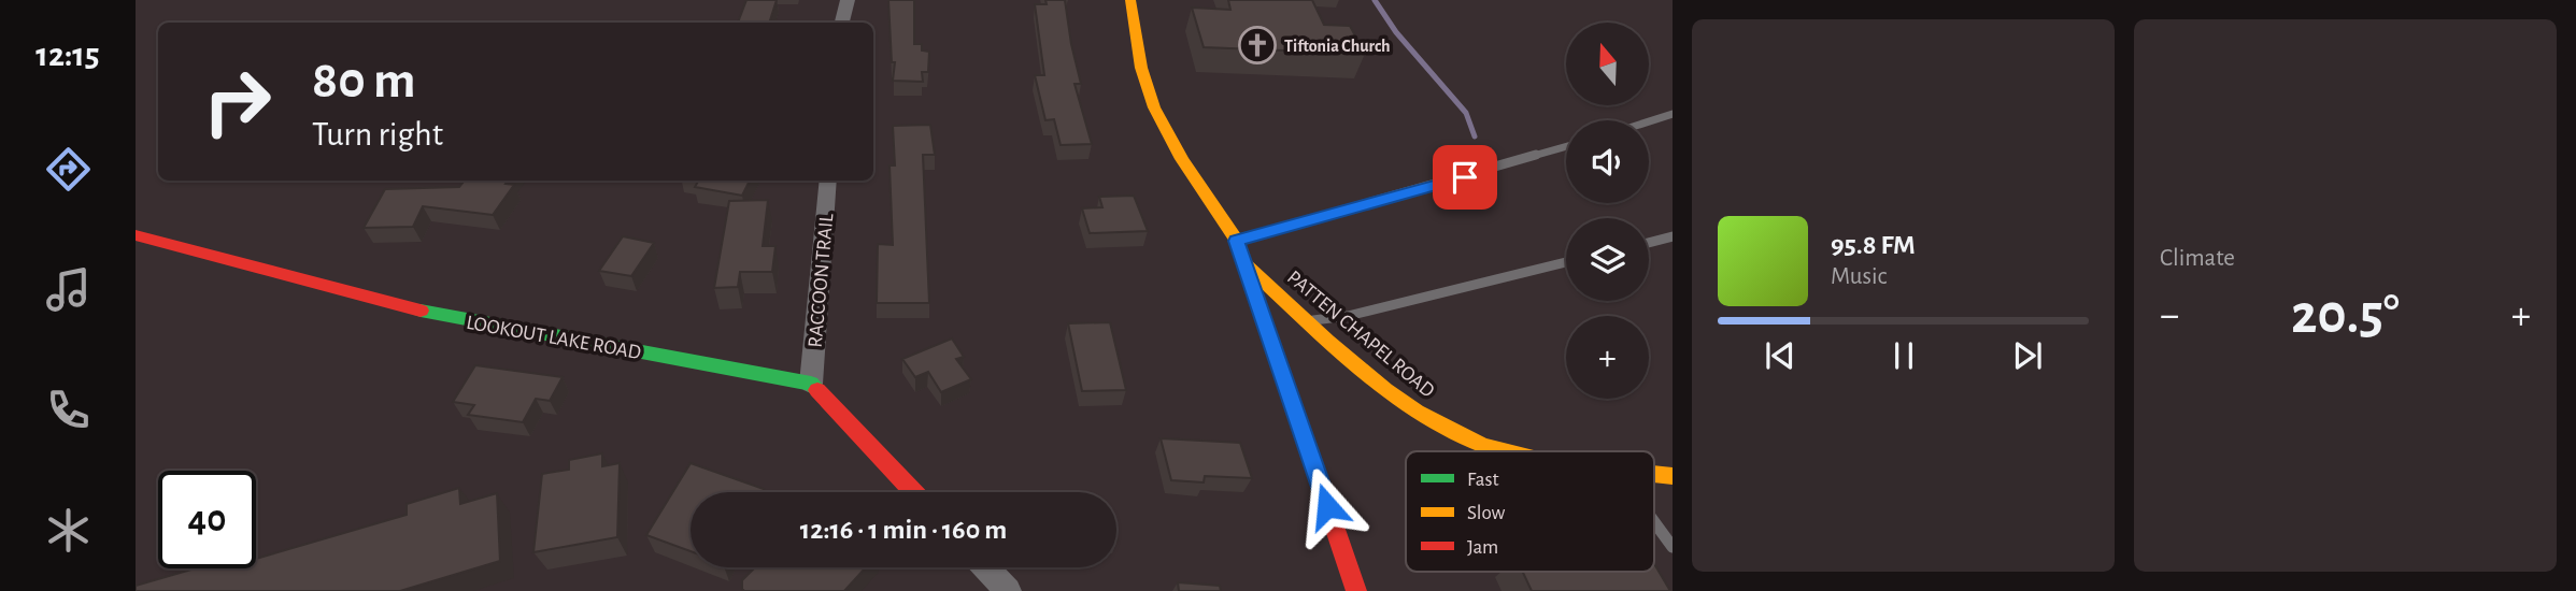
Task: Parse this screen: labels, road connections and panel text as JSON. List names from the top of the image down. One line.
{"streets":{"street":["RACCOON TRAIL","PATTEN CHAPEL ROAD","LOOKOUT LAKE ROAD"]},"crossings":[["RACCOON TRAIL","LOOKOUT LAKE ROAD"]],"places":{"church":["Tiftonia Church"]},"legend":["Fast","Slow","Jam"],"north":"top","page":{"tabs":"12:15","tile":"Climate","map_buttons":"+","turn":["80 m","Turn right"],"song":["95.8 FM","Music"],"heat":["−","20.5°","+"],"limit":"40","trip":"12:16 · 1 min · 160 m"}}
